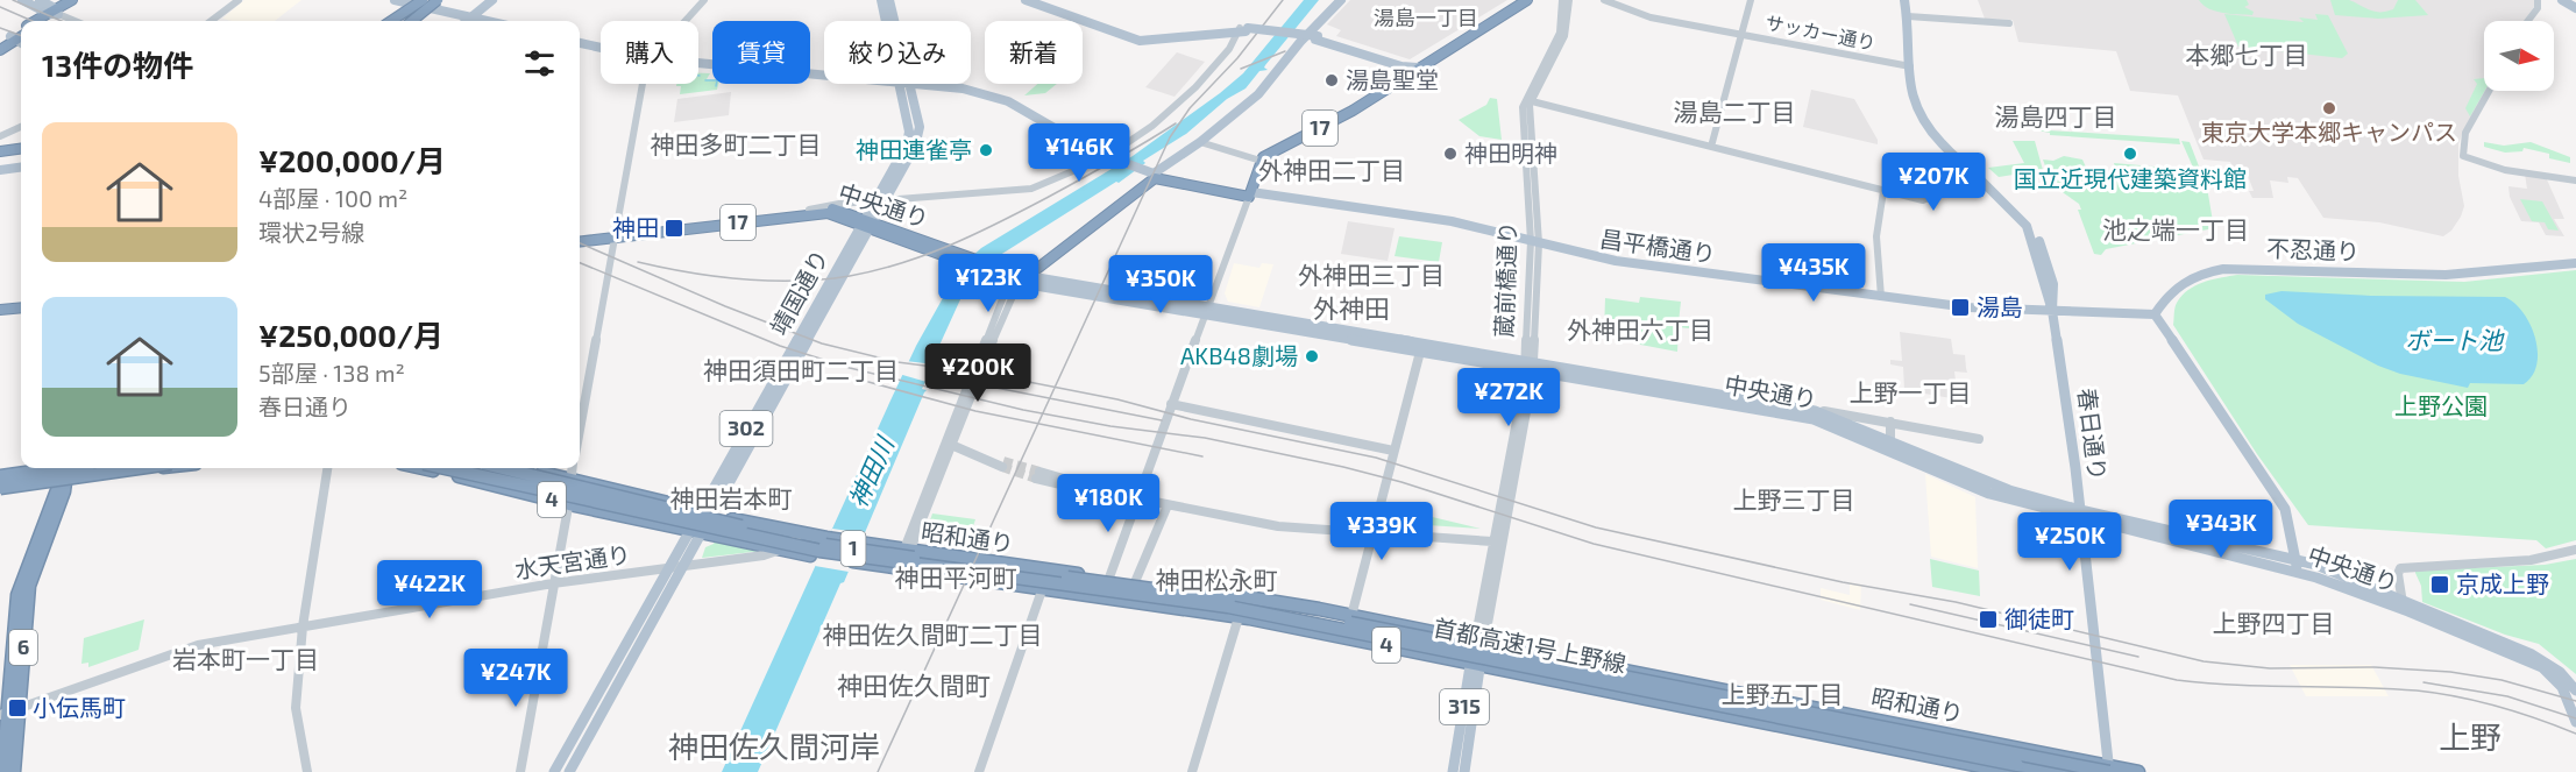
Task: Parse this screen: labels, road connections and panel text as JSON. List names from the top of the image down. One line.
{"streets":{"highway":["17","中央通り","昌平橋通り","4","昭和通り","1","首都高速1号上野線","6"],"main road":["不忍通り","蔵前橋通り","靖国通り","302","春日通り","315"],"street":["サッカー通り","水天宮通り"]},"crossings":[["サッカー通り","春日通り"],["中央通り","蔵前橋通り"],["中央通り","靖国通り"],["中央通り","春日通り"],["昌平橋通り","不忍通り"],["昌平橋通り","蔵前橋通り"],["昌平橋通り","春日通り"],["蔵前橋通り","昭和通り"],["靖国通り","4"],["靖国通り","水天宮通り"],["春日通り","昭和通り"],["春日通り","首都高速1号上野線"],["4","昭和通り"],["4","水天宮通り"],["昭和通り","首都高速1号上野線"],["水天宮通り","6"]],"districts":["湯島一丁目","本郷七丁目","湯島二丁目","湯島四丁目","神田多町二丁目","外神田二丁目","池之端一丁目","外神田三丁目","外神田","外神田六丁目","神田須田町二丁目","上野一丁目","神田岩本町","上野三丁目","神田平河町","神田松永町","上野四丁目","神田佐久間町二丁目","岩本町一丁目","神田佐久間町","上野五丁目","上野","神田佐久間河岸"],"water":["ボート池","神田川"],"parks":["上野公園"],"places":{"other":["湯島聖堂","東京大学本郷キャンパス","神田連雀亭","神田明神","国立近現代建築資料館","AKB48劇場"],"transit":["神田","湯島","京成上野","御徒町","小伝馬町"]},"north":"right","page":{"chip":["購入","賃貸","絞り込み","新着"],"heading":"13件の物件","list":[{"name":"¥200,000/月","note":"4部屋 · 100 m² · 環状2号線"},{"name":"¥250,000/月","note":"5部屋 · 138 m² · 春日通り"}],"price":["¥146K","¥207K","¥435K","¥123K","¥350K","¥200K","¥272K","¥180K","¥343K","¥339K","¥250K","¥422K","¥247K"]}}
